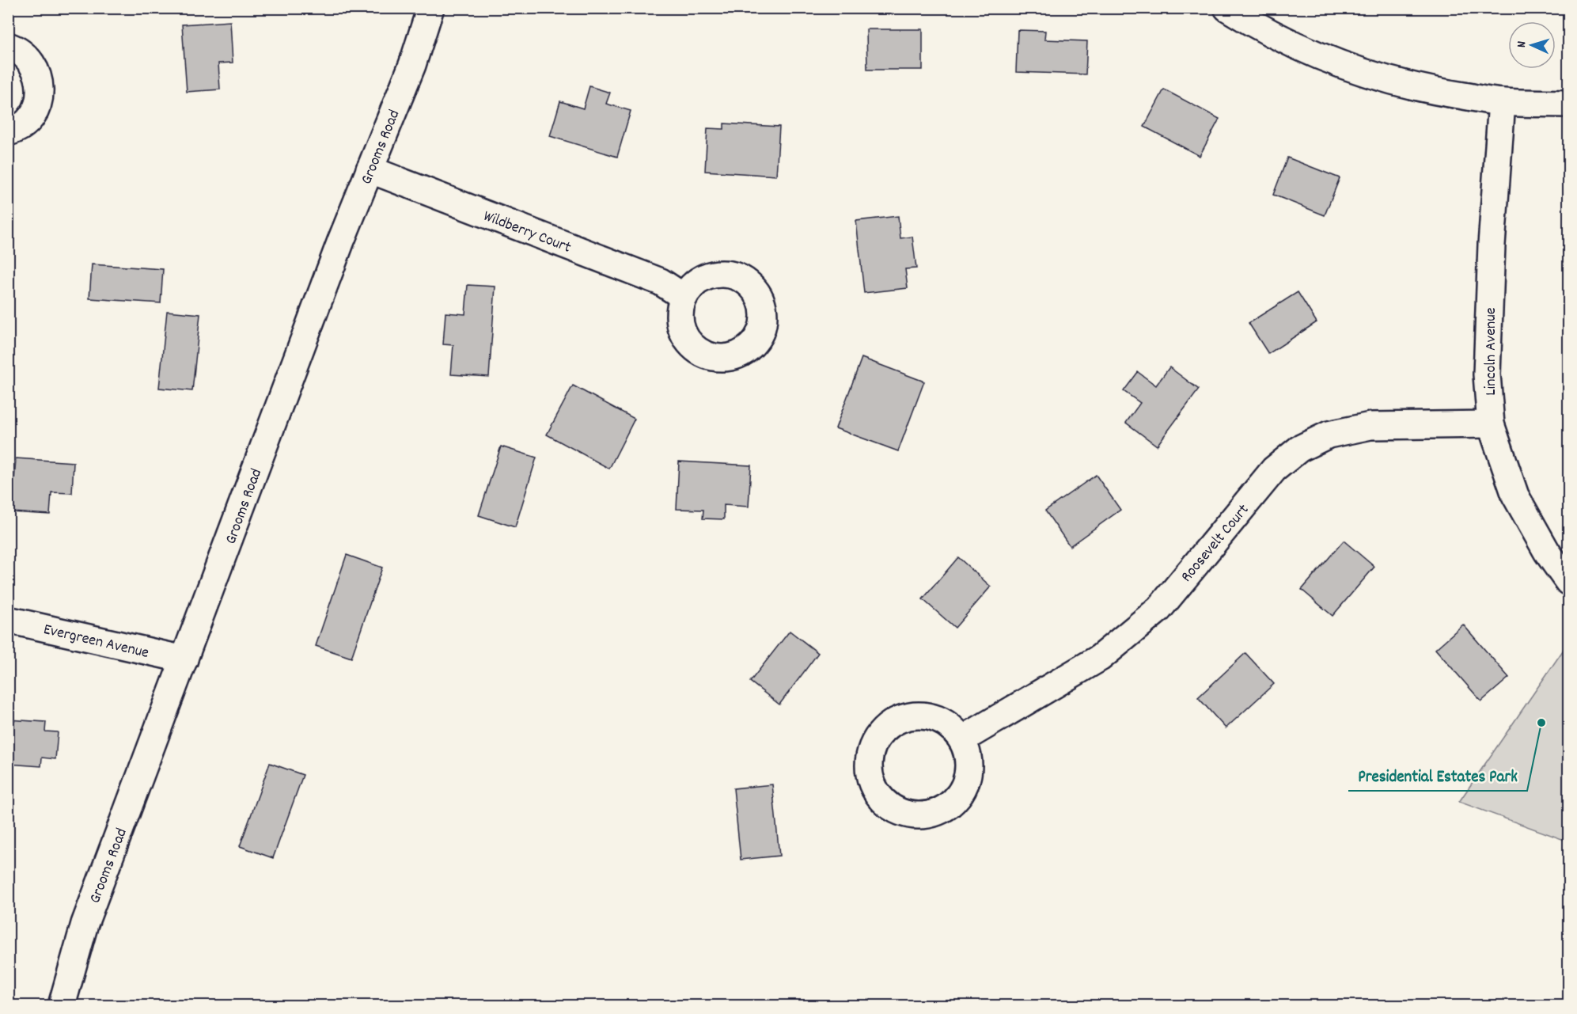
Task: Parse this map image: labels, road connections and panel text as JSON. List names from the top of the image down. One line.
{"streets":{"street":["Grooms Road","Wildberry Court","Lincoln Avenue","Roosevelt Court","Evergreen Avenue"]},"crossings":[["Grooms Road","Wildberry Court"],["Grooms Road","Evergreen Avenue"],["Lincoln Avenue","Roosevelt Court"]],"places":["Presidential Estates Park"],"north":"left"}
